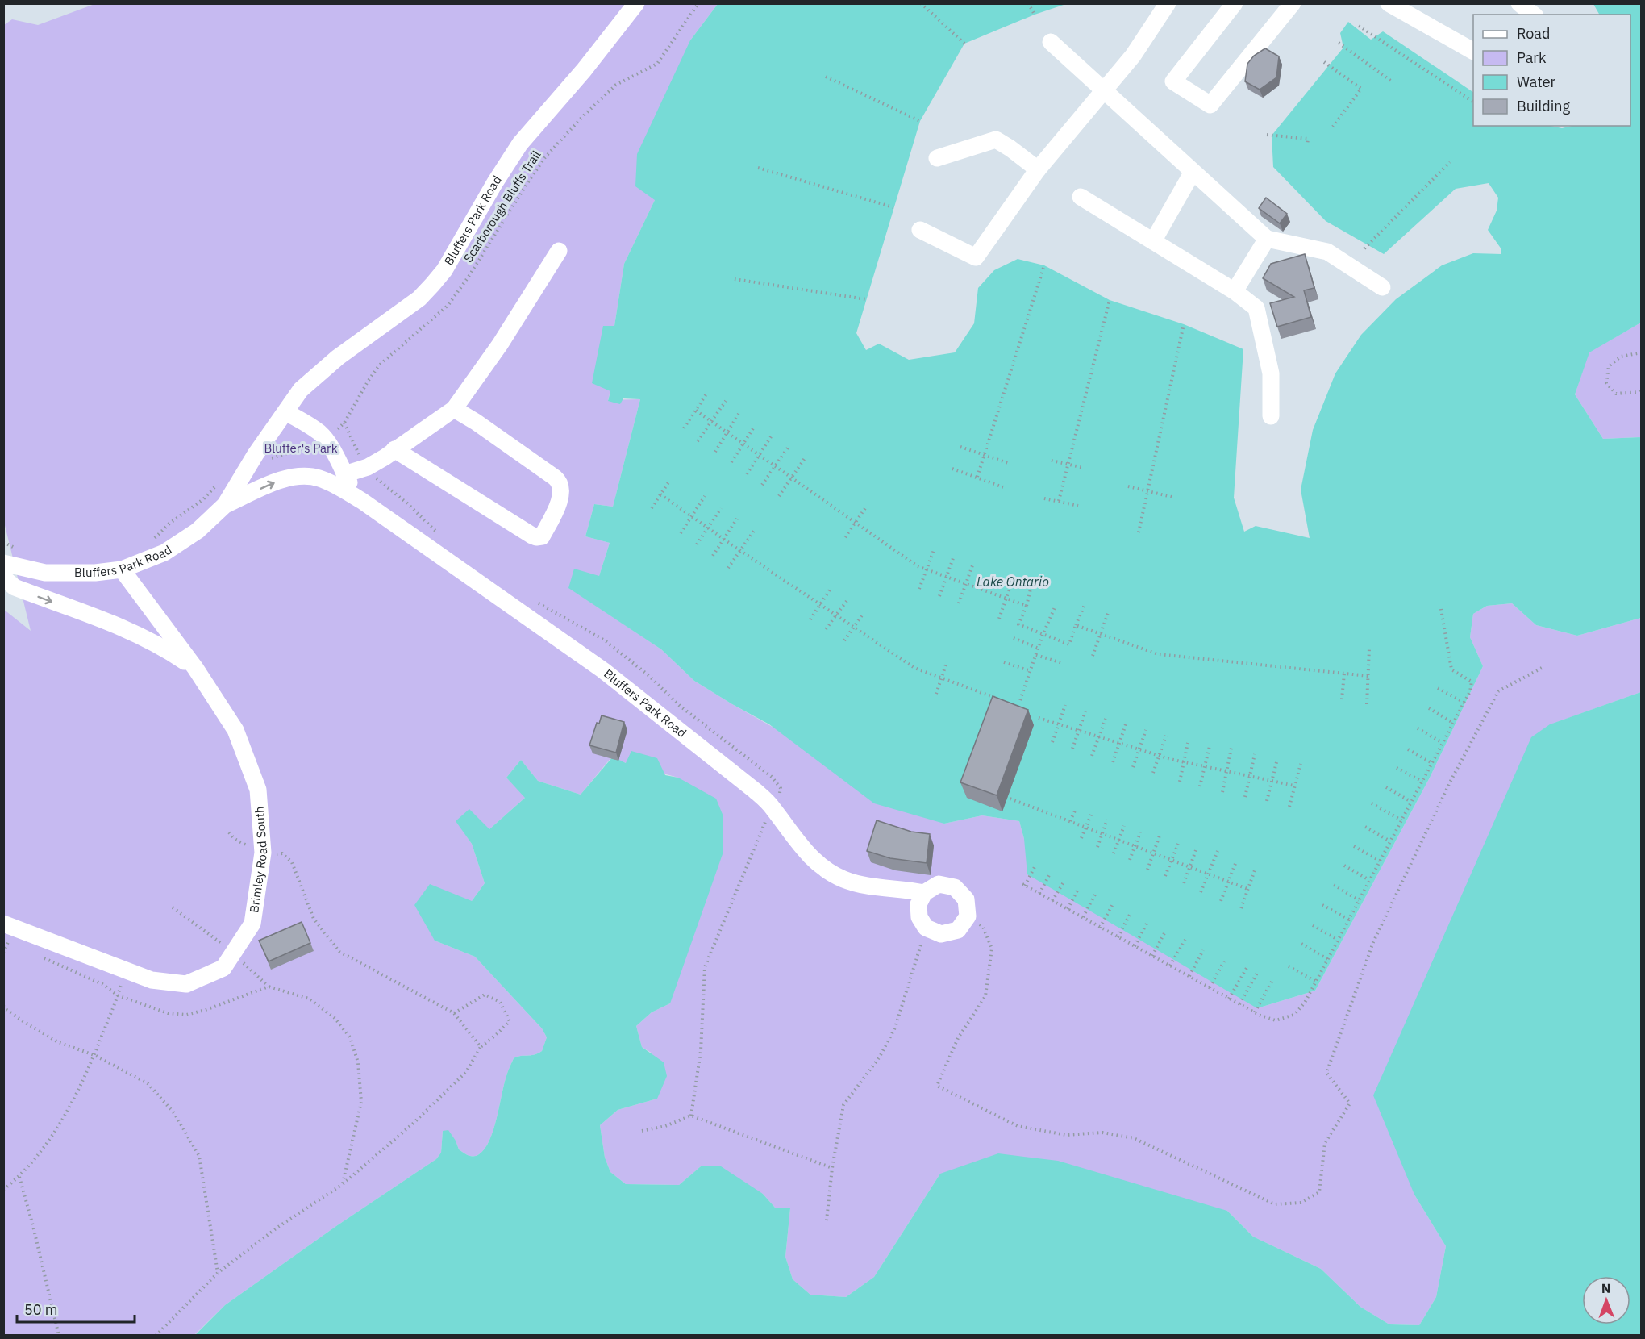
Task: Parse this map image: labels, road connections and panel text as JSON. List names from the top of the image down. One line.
{"streets":{"street":["Bluffers Park Road","Brimley Road South"],"path":["Scarborough Bluffs Trail"]},"crossings":[["Bluffers Park Road","Brimley Road South"]],"water":["Lake Ontario"],"parks":["Bluffer's Park"],"legend":["Road","Park","Water","Building"],"scale_bar":"50 m","north":"top"}
